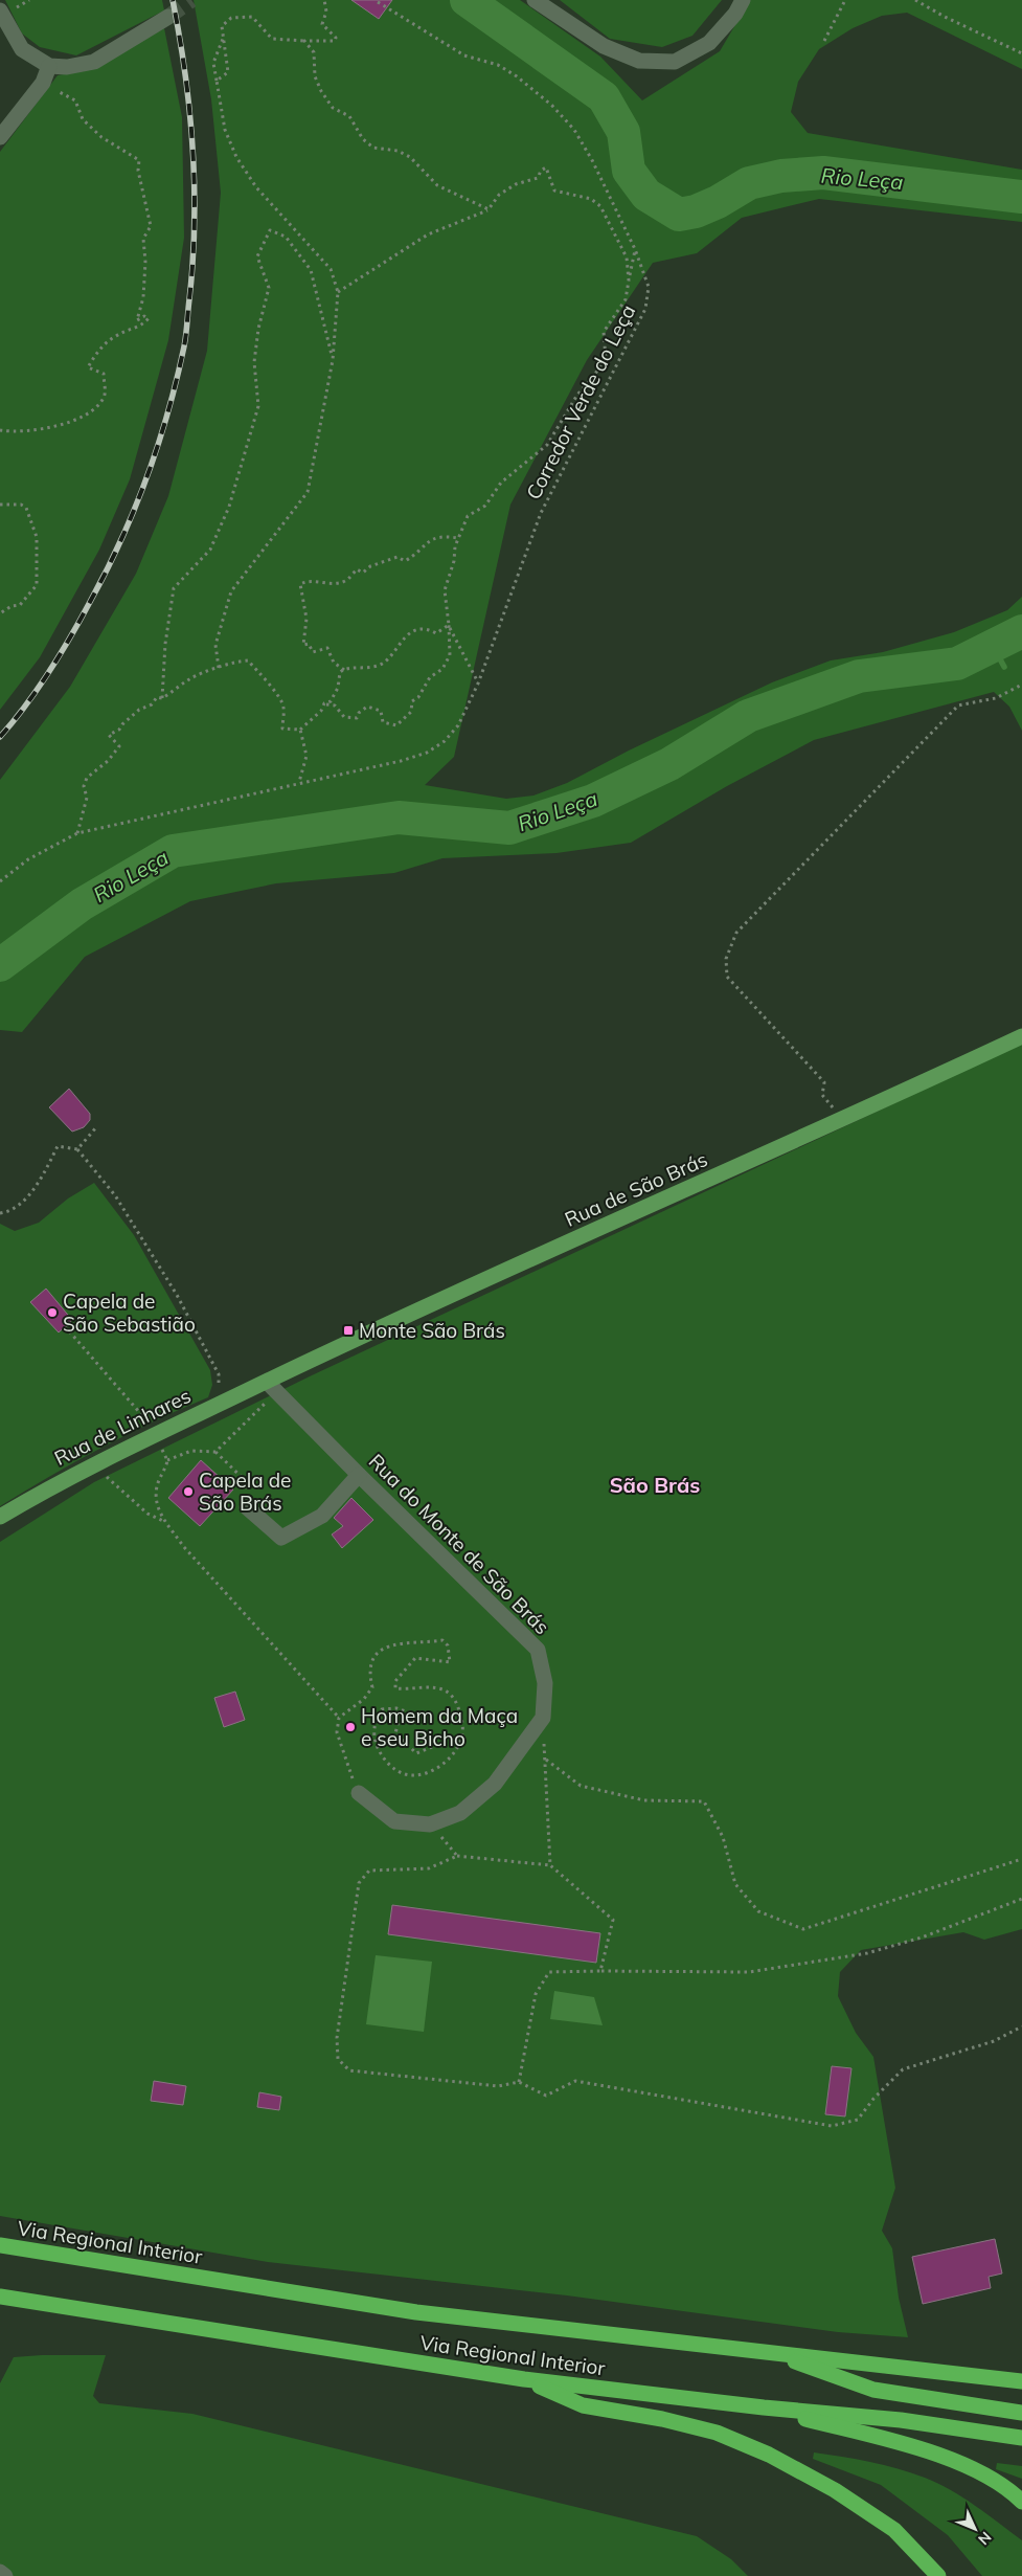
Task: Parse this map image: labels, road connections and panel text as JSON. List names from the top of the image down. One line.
{"streets":{"highway":["Via Regional Interior"],"main road":["Rua de São Brás","Rua de Linhares"],"street":["Rua do Monte de São Brás"],"path":["Corredor Verde do Leça"]},"crossings":[["Rua de São Brás","Rua de Linhares"],["Rua de São Brás","Rua do Monte de São Brás"],["Rua de Linhares","Rua do Monte de São Brás"]],"districts":["São Brás"],"water":["Rio Leça"],"places":{"other":["Capela de São Sebastião","Capela de São Brás","Homem da Maça e seu Bicho"],"transit":["Monte São Brás"]},"north":"bottom right"}
